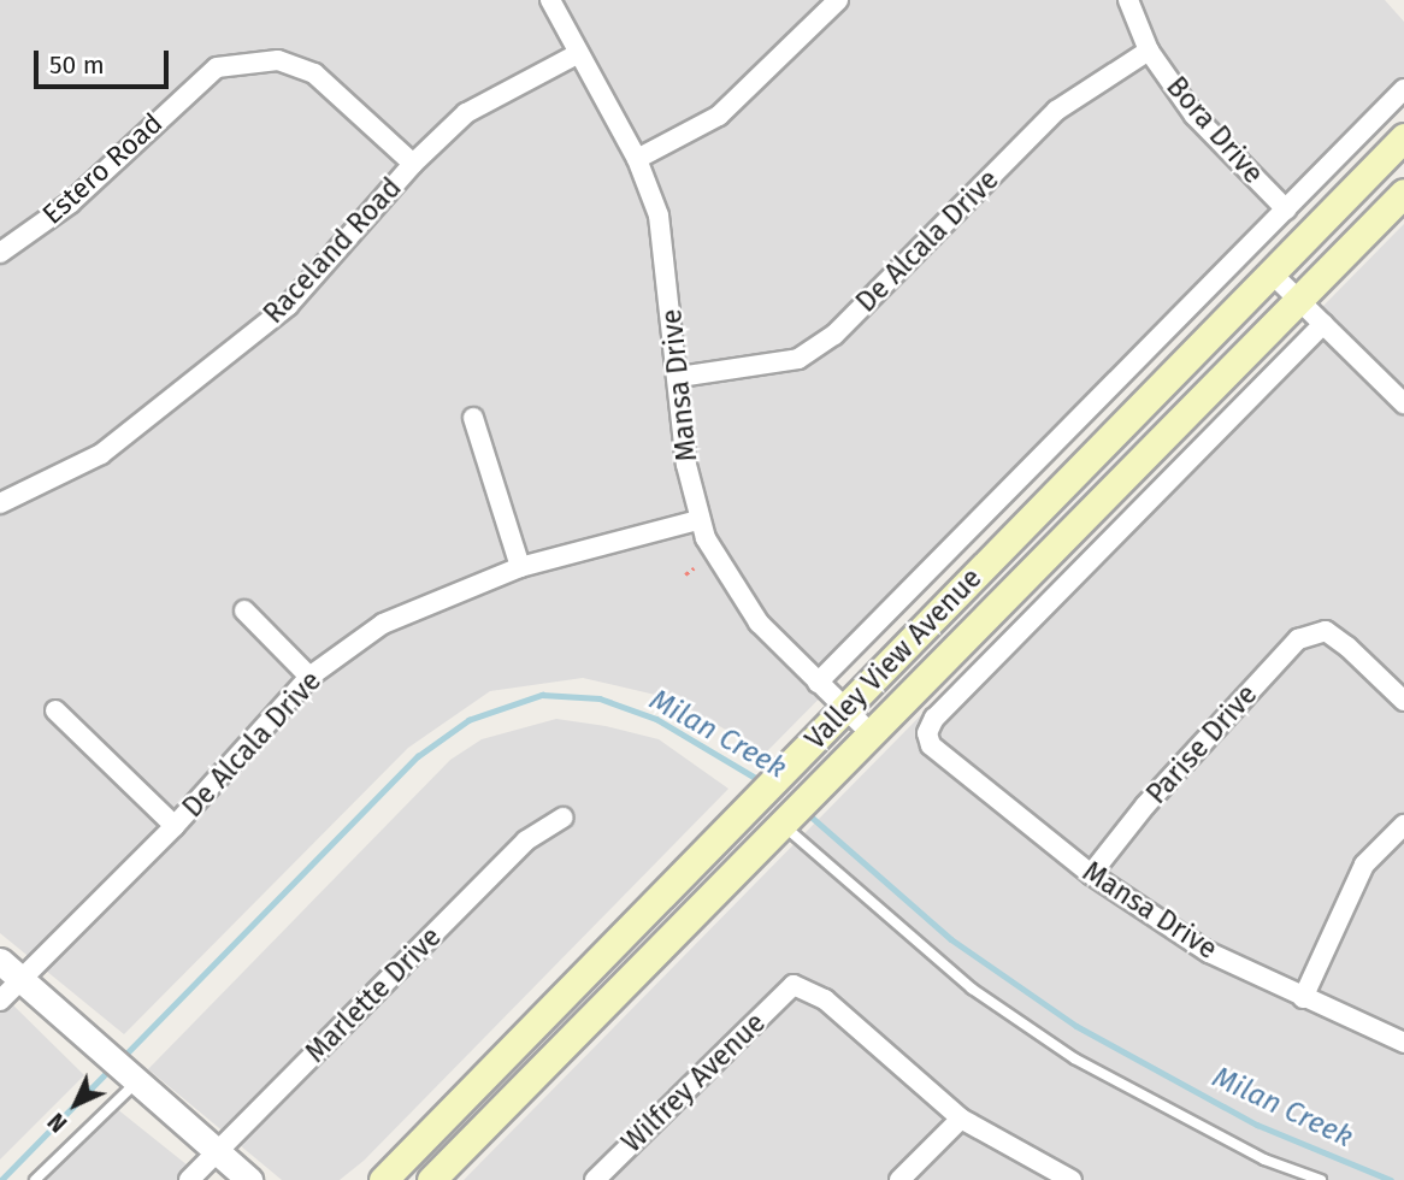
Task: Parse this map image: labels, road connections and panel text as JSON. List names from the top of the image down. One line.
{"streets":{"main road":["Valley View Avenue"],"street":["Bora Drive","Estero Road","De Alcala Drive","Raceland Road","Mansa Drive","Parise Drive","Marlette Drive","Wilfrey Avenue"]},"crossings":[["Bora Drive","De Alcala Drive"],["Bora Drive","Valley View Avenue"],["Estero Road","Raceland Road"],["De Alcala Drive","Mansa Drive"],["Raceland Road","Mansa Drive"],["Mansa Drive","Valley View Avenue"],["Mansa Drive","Parise Drive"]],"water":["Milan Creek"],"scale_bar":"50 m","north":"bottom left"}
